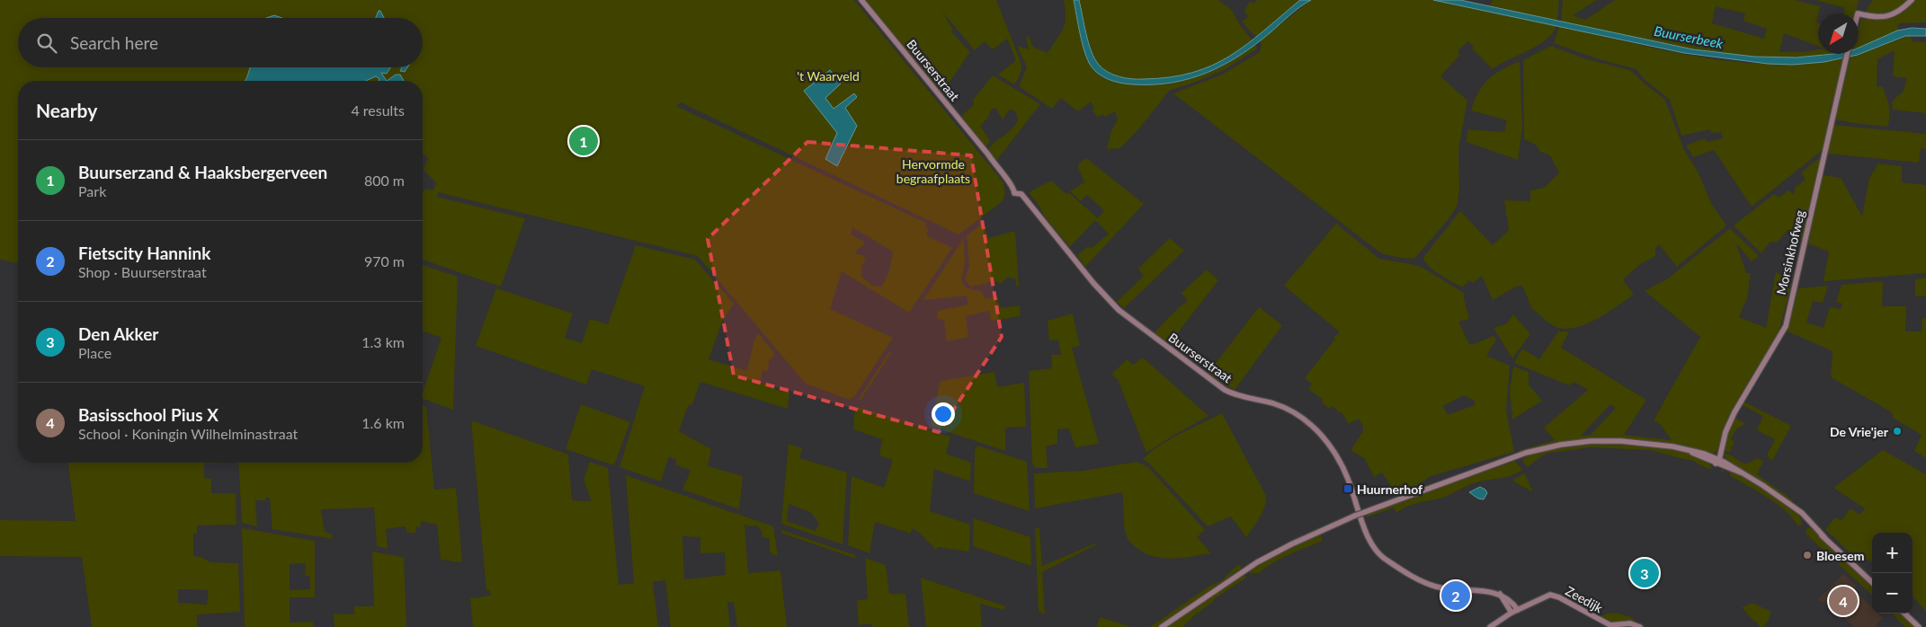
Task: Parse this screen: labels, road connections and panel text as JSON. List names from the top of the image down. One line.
{"streets":{"main road":["Buurserstraat","Morsinkhofweg","Zeedijk"]},"water":["Buurserbeek"],"parks":["'t Waarveld","Hervormde begraafplaats"],"places":{"other":["De Vrie'jer","Bloesem"],"transit":["Huurnerhof"]},"north":"bottom left","page":{"search":"Search here","heading":["Nearby","4 results"],"pins":["1","3","2","4"],"list":[{"mark":"1","name":"Buurserzand & Haaksbergerveen","note":"Park","value":"800 m"},{"mark":"2","name":"Fietscity Hannink","note":"Shop · Buurserstraat","value":"970 m"},{"mark":"3","name":"Den Akker","note":"Place","value":"1.3 km"},{"mark":"4","name":"Basisschool Pius X","note":"School · Koningin Wilhelminastraat","value":"1.6 km"}],"map_buttons":["+","−"]}}
